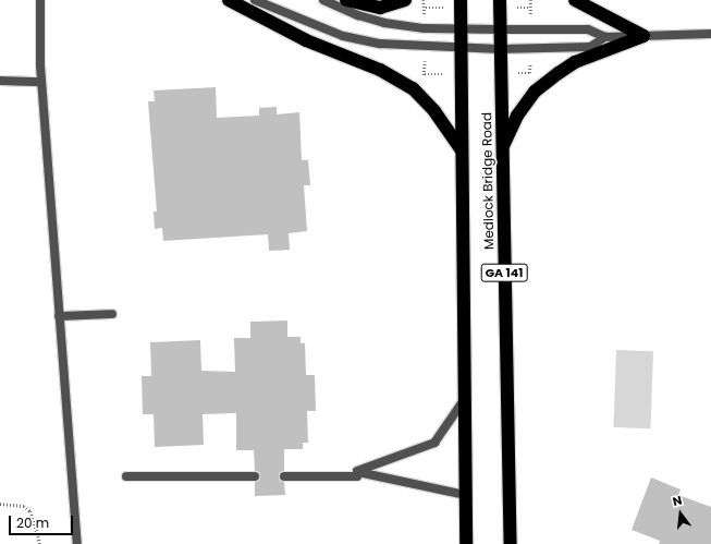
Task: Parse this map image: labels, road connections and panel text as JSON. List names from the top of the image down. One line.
{"streets":{"highway":["Medlock Bridge Road","GA 141"]},"scale_bar":"20 m","north":"top"}
